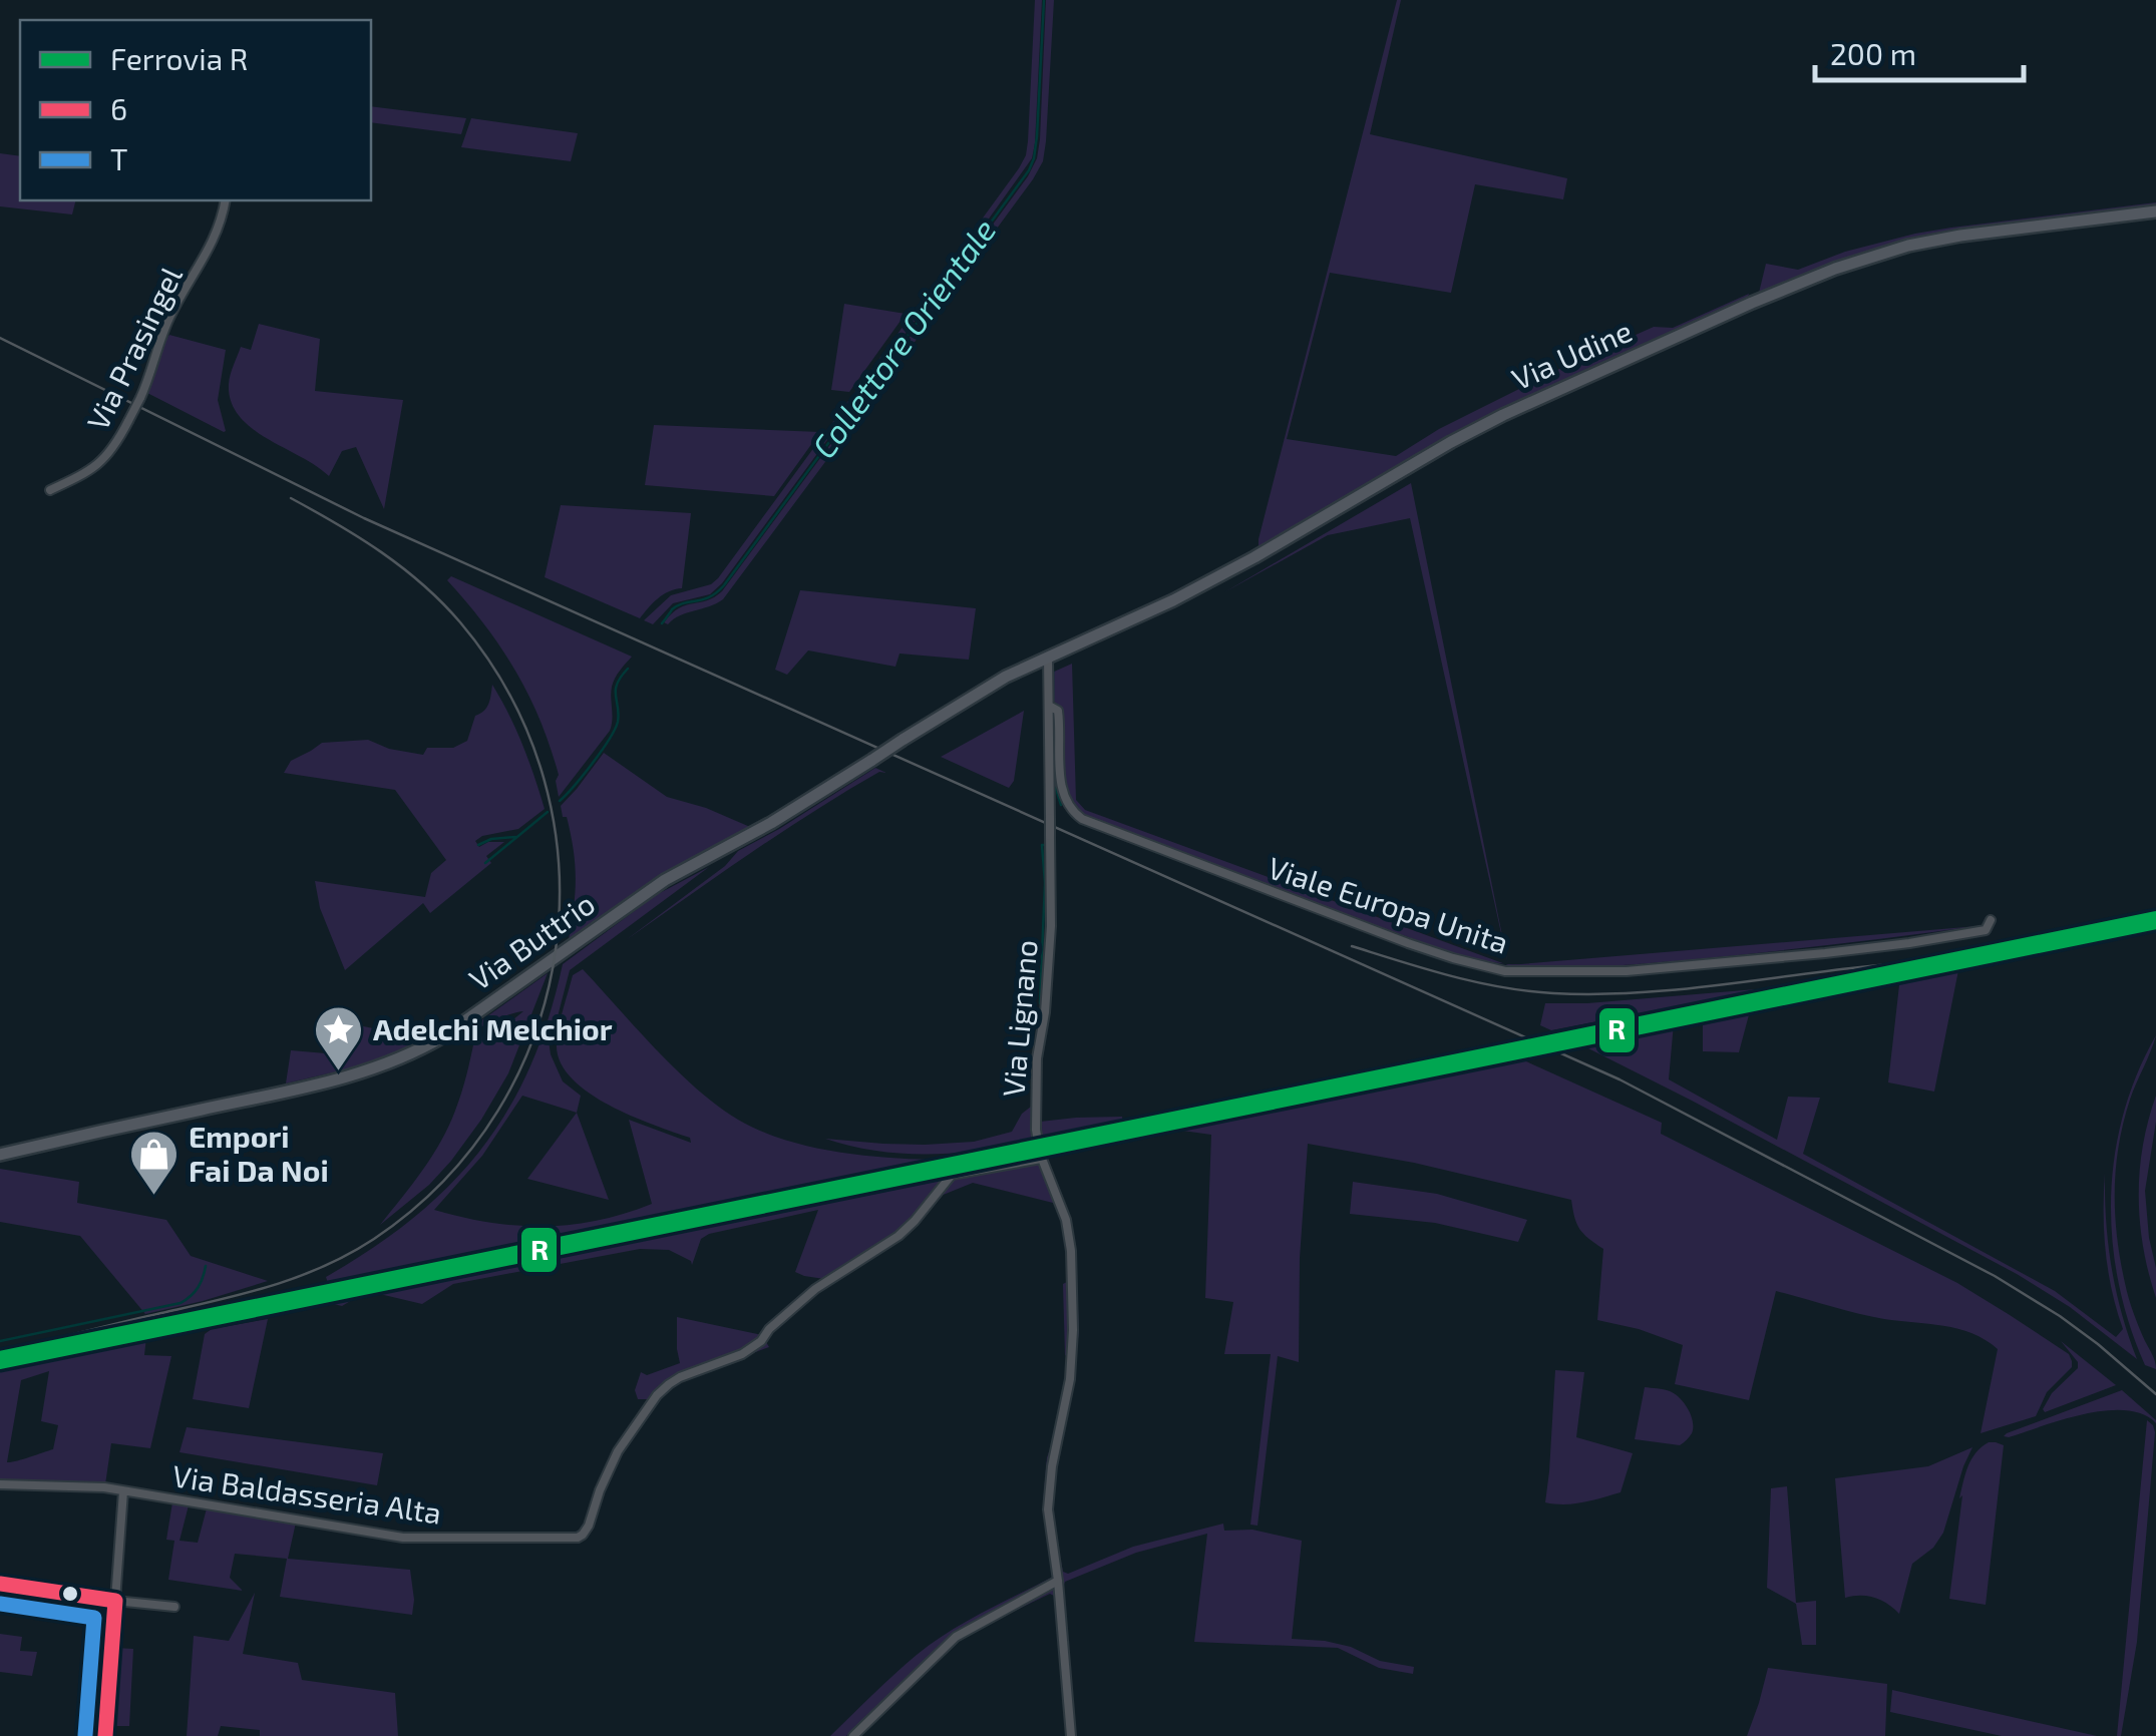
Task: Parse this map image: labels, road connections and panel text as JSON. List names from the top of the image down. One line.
{"streets":{"street":["Via Prasingel","Via Udine","Viale Europa Unita","Via Buttrio","Via Lignano","Via Baldasseria Alta"]},"crossings":[["Via Udine","Via Buttrio"],["Via Udine","Via Lignano"],["Viale Europa Unita","Via Lignano"],["Via Buttrio","Via Lignano"],["Via Lignano","Via Baldasseria Alta"]],"water":["Collettore Orientale"],"places":{"place":["Adelchi Melchior"],"shop":["Empori Fai Da Noi"]},"lines":["rail line R","transit line 6","transit line T"],"legend":["Ferrovia R","6","T"],"scale_bar":"200 m"}
